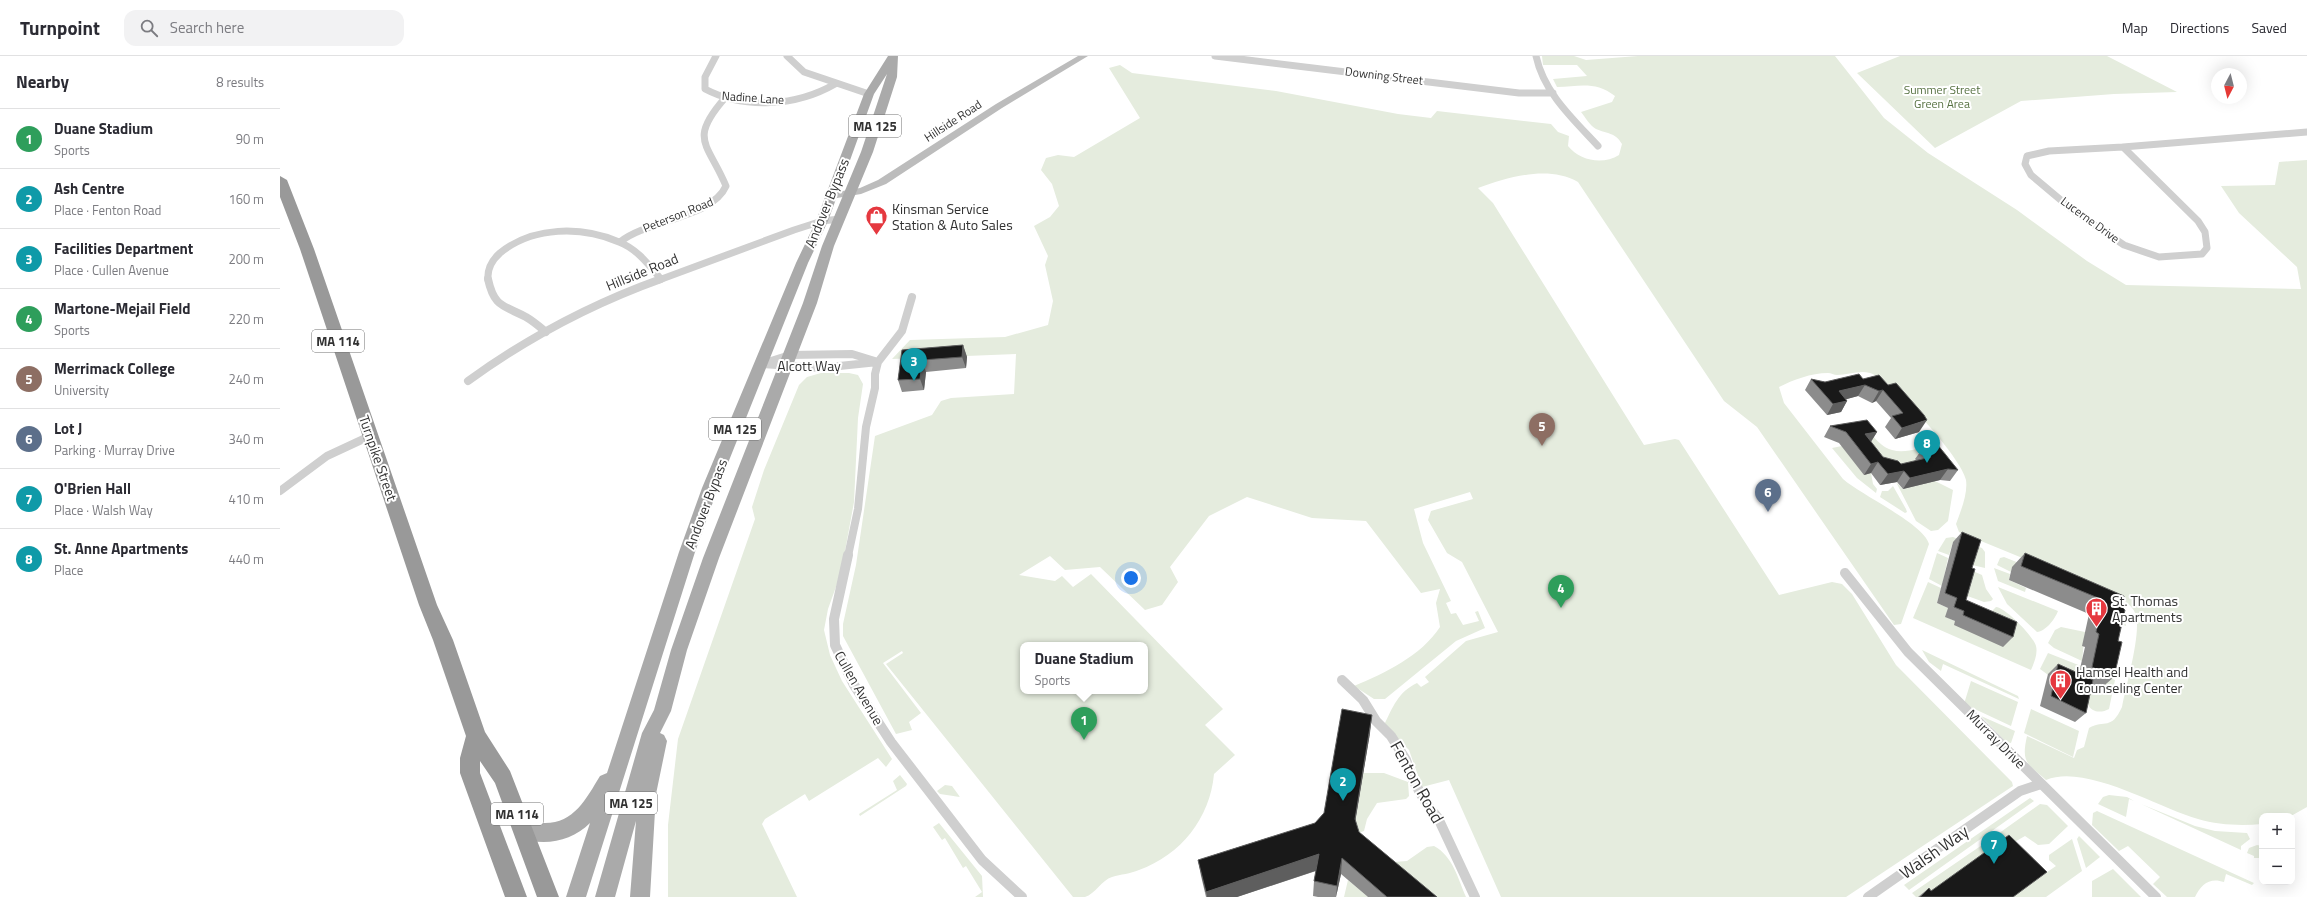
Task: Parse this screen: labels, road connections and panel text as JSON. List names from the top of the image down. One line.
{"streets":{"highway":["MA 114","Turnpike Street"],"main road":["MA 125","Andover Bypass"],"street":["Downing Street","Nadine Lane","Hillside Road","Peterson Road","Lucerne Drive","Alcott Way","Cullen Avenue","Murray Drive","Fenton Road","Walsh Way"]},"crossings":[["Nadine Lane","Peterson Road"],["Hillside Road","Andover Bypass"],["MA 125","Andover Bypass"],["Andover Bypass","Alcott Way"],["MA 114","Turnpike Street"],["Alcott Way","Cullen Avenue"],["Murray Drive","Walsh Way"]],"parks":["Summer Street Green Area"],"places":{"shop":["Kinsman Service Station & Auto Sales"],"building":["St. Thomas Apartments","Hamsel Health and Counseling Center"]},"north":"bottom","page":{"header":"Turnpoint","search":"Search here","nav":["Map","Directions","Saved"],"heading":["Nearby","8 results"],"list":[{"mark":"1","name":"Duane Stadium","note":"Sports","value":"90 m"},{"mark":"2","name":"Ash Centre","note":"Place · Fenton Road","value":"160 m"},{"mark":"3","name":"Facilities Department","note":"Place · Cullen Avenue","value":"200 m"},{"mark":"4","name":"Martone-Mejail Field","note":"Sports","value":"220 m"},{"mark":"5","name":"Merrimack College","note":"University","value":"240 m"},{"mark":"6","name":"Lot J","note":"Parking · Murray Drive","value":"340 m"},{"mark":"7","name":"O'Brien Hall","note":"Place · Walsh Way","value":"410 m"},{"mark":"8","name":"St. Anne Apartments","note":"Place","value":"440 m"}],"pins":["3","5","8","6","4","1","2","7"],"popup":["Duane Stadium","Sports"],"map_buttons":["+","−"]}}
